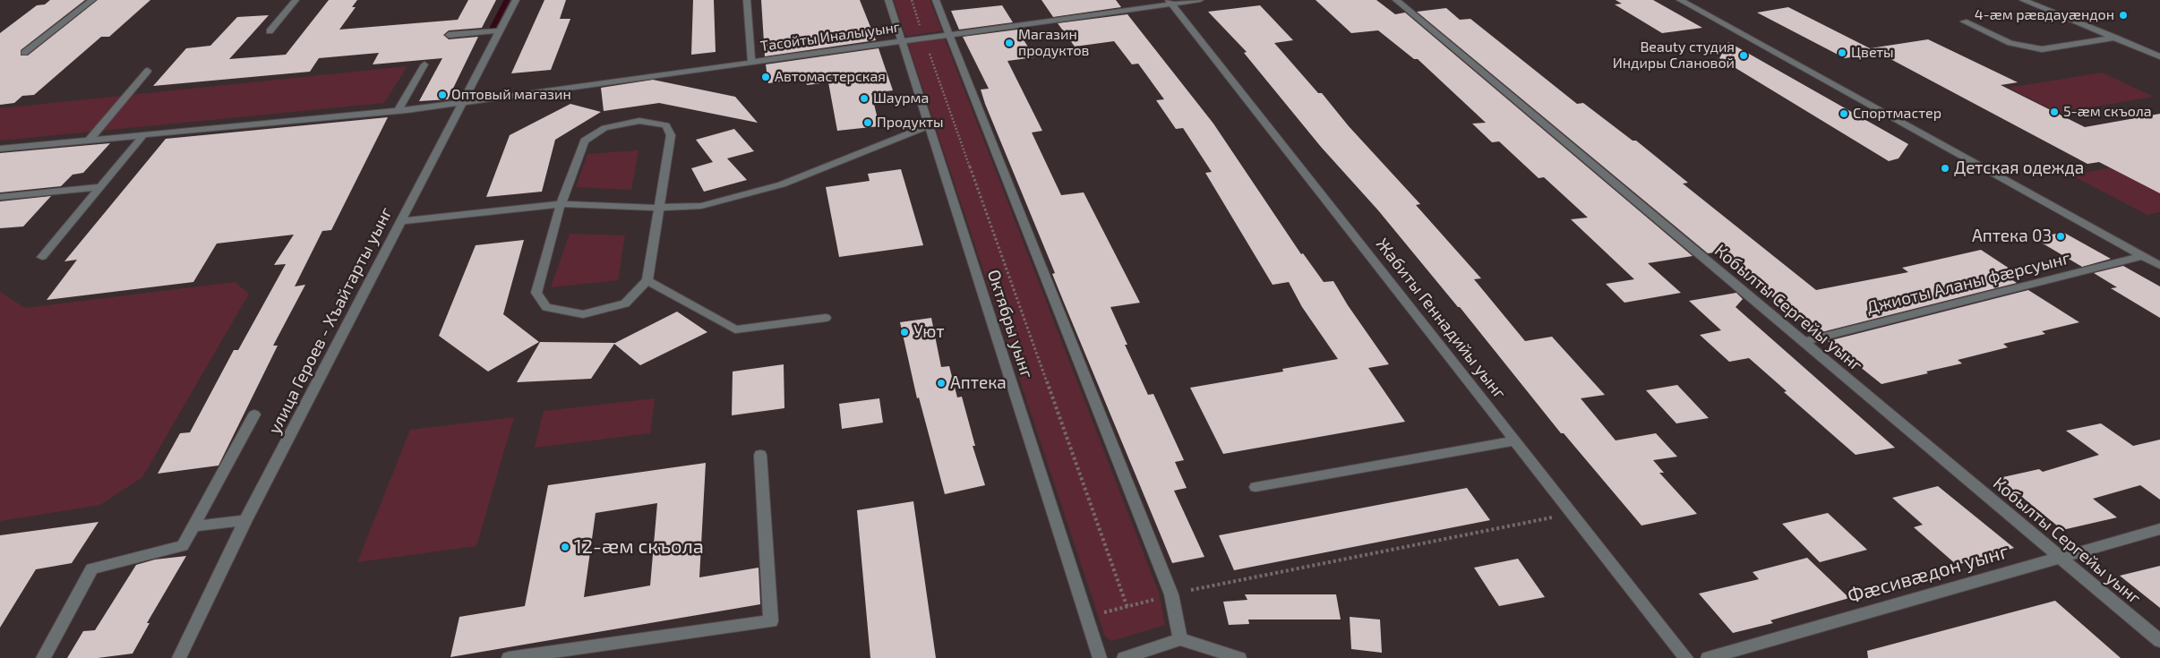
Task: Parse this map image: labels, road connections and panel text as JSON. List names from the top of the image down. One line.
{"streets":{"street":["Тасойты Иналы уынг","Джиоты Аланы фæрсуынг","Кобылты Сергейы уынг","Жабиты Геннадийы уынг","улица Героев - Хъайтарты уынг","Октябры уынг","Фæсивæдон уынг"]},"crossings":[["Тасойты Иналы уынг","Жабиты Геннадийы уынг"],["Тасойты Иналы уынг","улица Героев - Хъайтарты уынг"],["Тасойты Иналы уынг","Октябры уынг"],["Джиоты Аланы фæрсуынг","Кобылты Сергейы уынг"],["Кобылты Сергейы уынг","Фæсивæдон уынг"]],"places":["4-æм рӕвдауӕндон","Магазин продуктов","Цветы","Beauty студия Индиры Слановой","Автомастерская","Оптовый магазин","Шаурма","5-æм скъола","Спортмастер","Продукты","Детская одежда","Аптека 03","Уют","Аптека","12-æм скъола"]}
